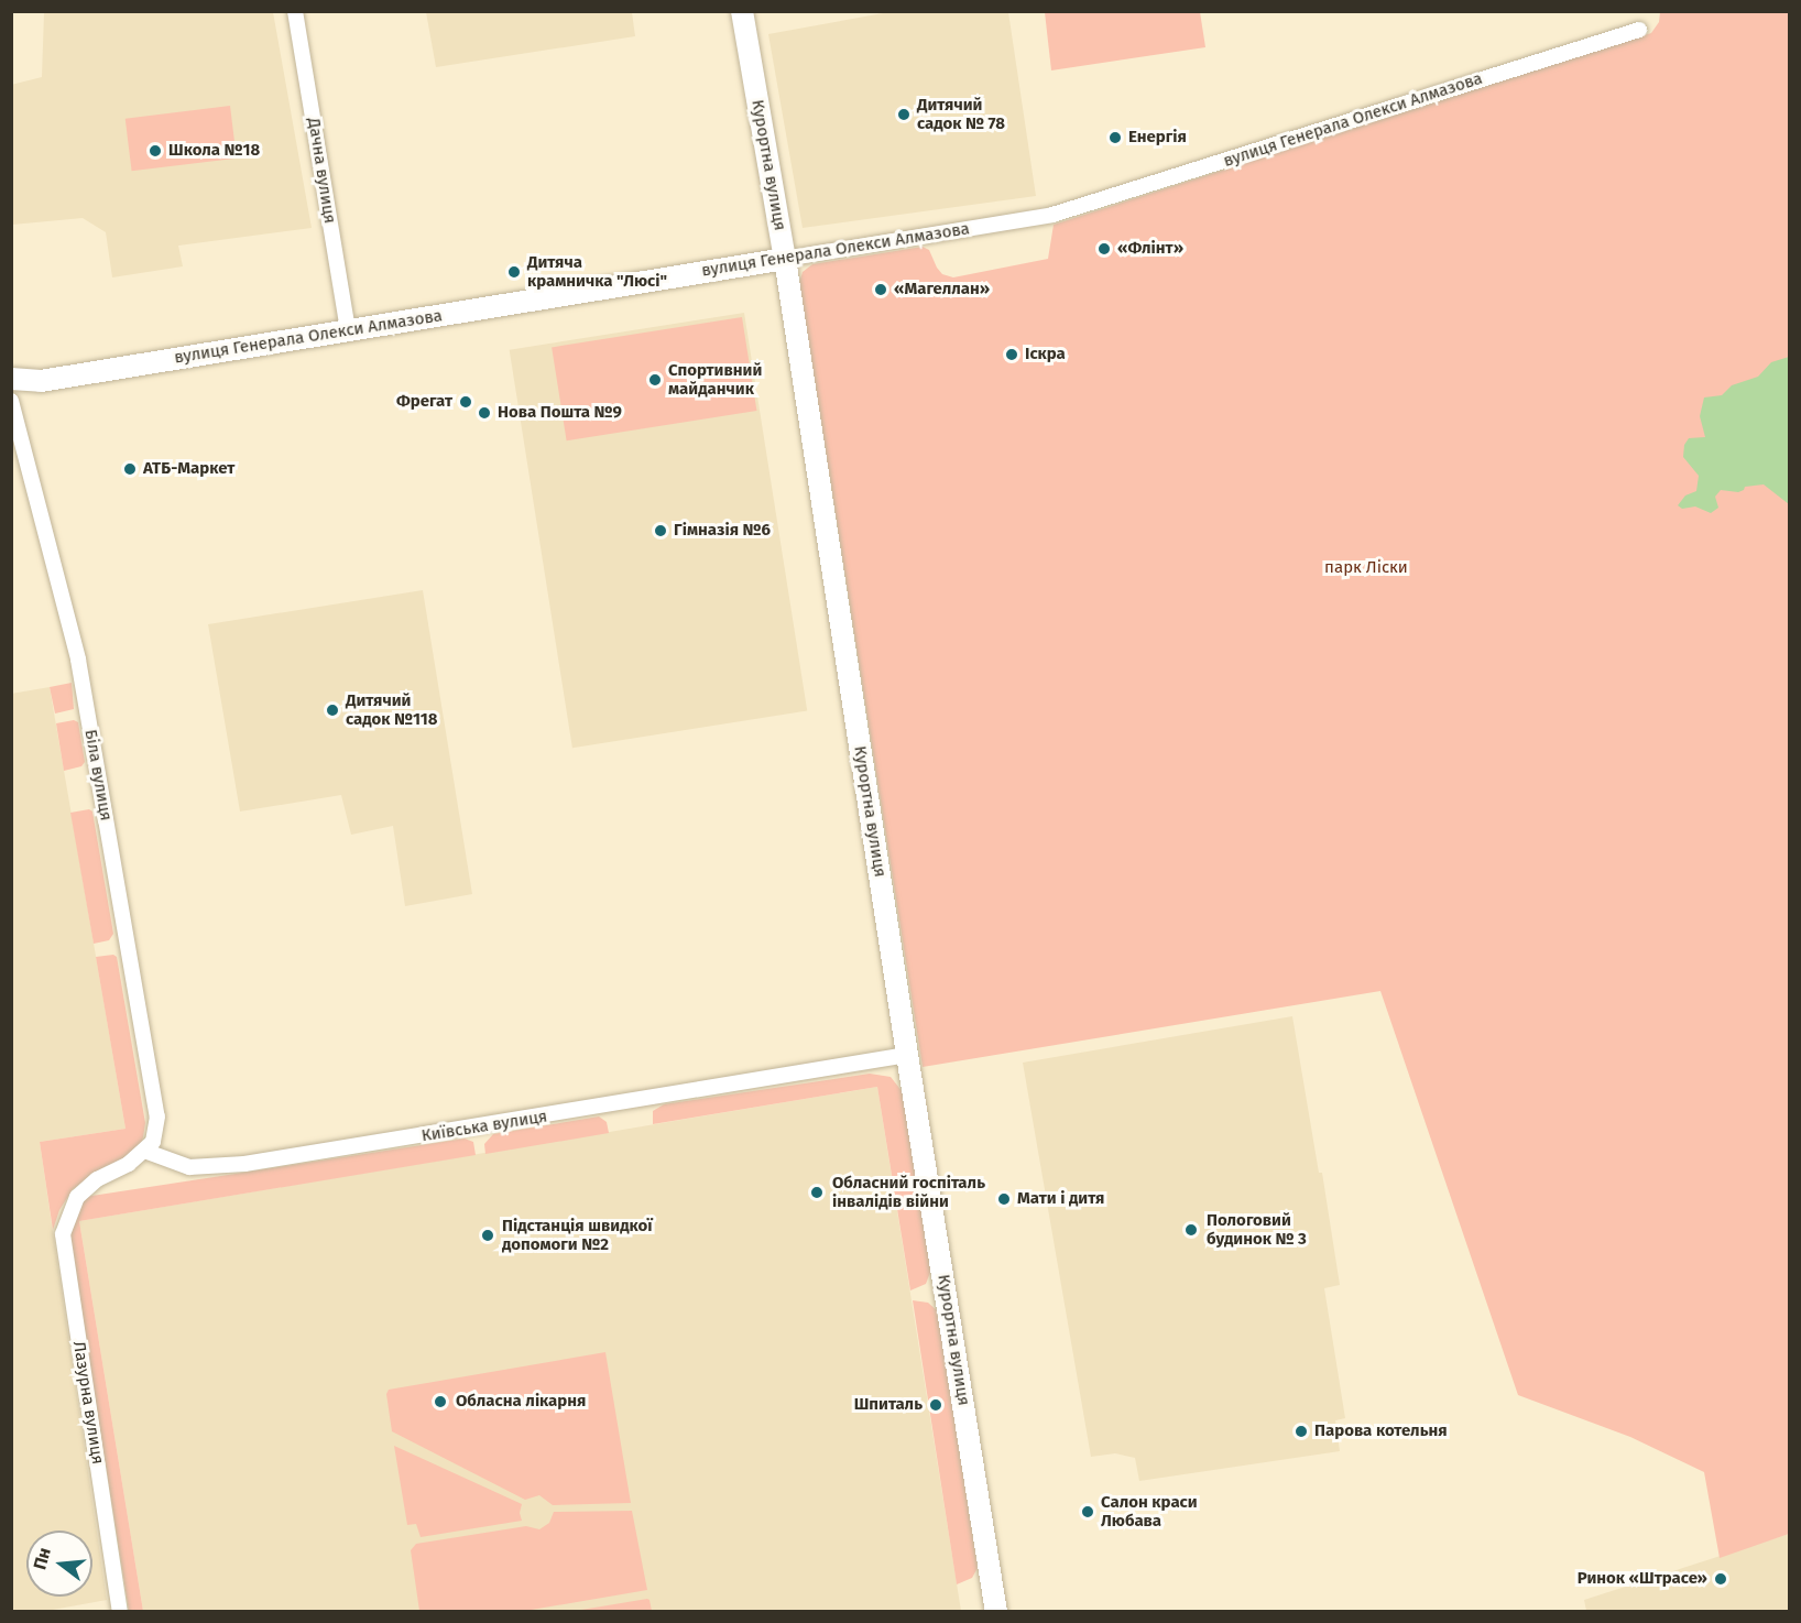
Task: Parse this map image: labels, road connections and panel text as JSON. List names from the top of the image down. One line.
{"streets":{"main road":["вулиця Генерала Олекси Алмазова","Курортна вулиця"],"street":["Дачна вулиця","Біла вулиця","Київська вулиця","Лазурна вулиця"]},"crossings":[["вулиця Генерала Олекси Алмазова","Курортна вулиця"],["вулиця Генерала Олекси Алмазова","Дачна вулиця"],["Курортна вулиця","Київська вулиця"],["Біла вулиця","Київська вулиця"],["Біла вулиця","Лазурна вулиця"],["Київська вулиця","Лазурна вулиця"]],"parks":["парк Ліски"],"places":["Дитячий садок № 78","Енергія","Школа №18","«Флінт»","Дитяча крамничка \"Люсі\"","«Магеллан»","Іскра","Спортивний майданчик","Фрегат","Нова Пошта №9","АТБ-Маркет","Гімназія №6","Дитячий садок №118","Обласний госпіталь інвалідів війни","Мати і дитя","Пологовий будинок № 3","Підстанція швидкої допомоги №2","Обласна лікарня","Шпиталь","Парова котельня","Салон краси Любава","Ринок «Штрасе»"],"north":"left"}
